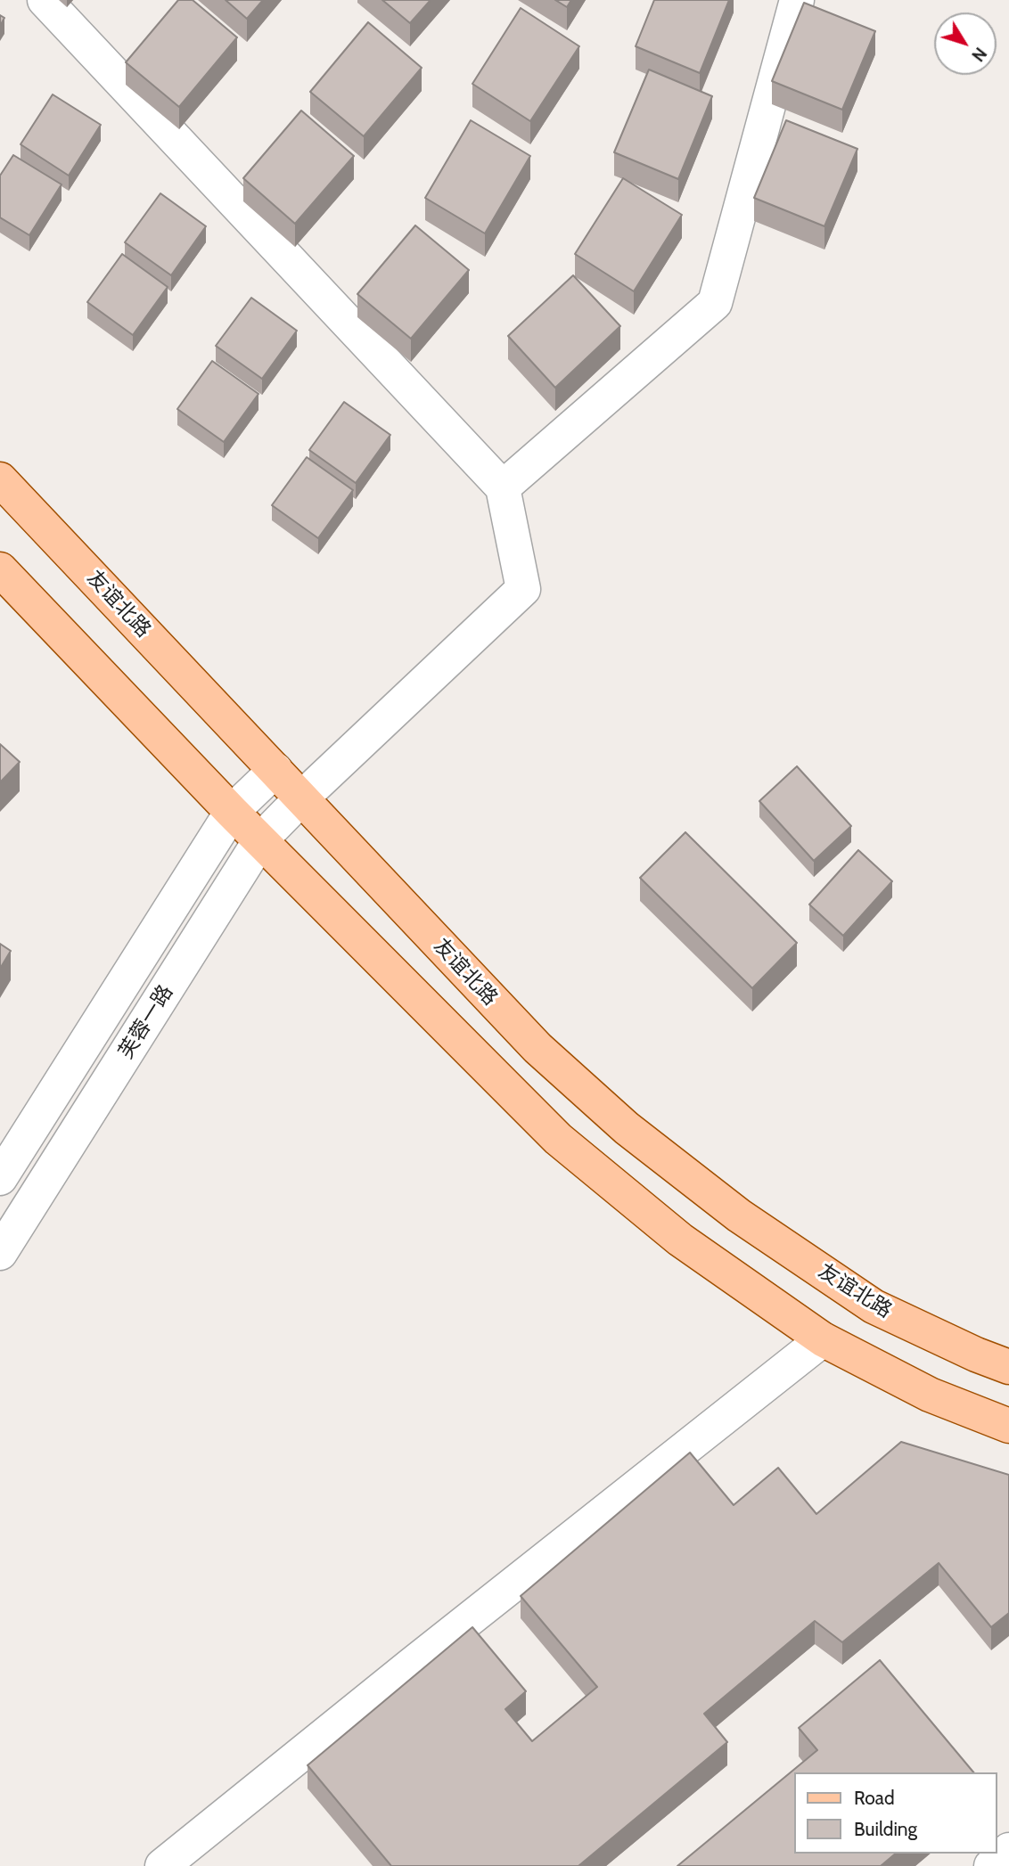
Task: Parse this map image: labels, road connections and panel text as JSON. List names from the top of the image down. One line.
{"streets":{"main road":["友谊北路"],"street":["芙蓉一路"]},"crossings":[["友谊北路","芙蓉一路"]],"legend":["Road","Building"],"north":"bottom right"}
